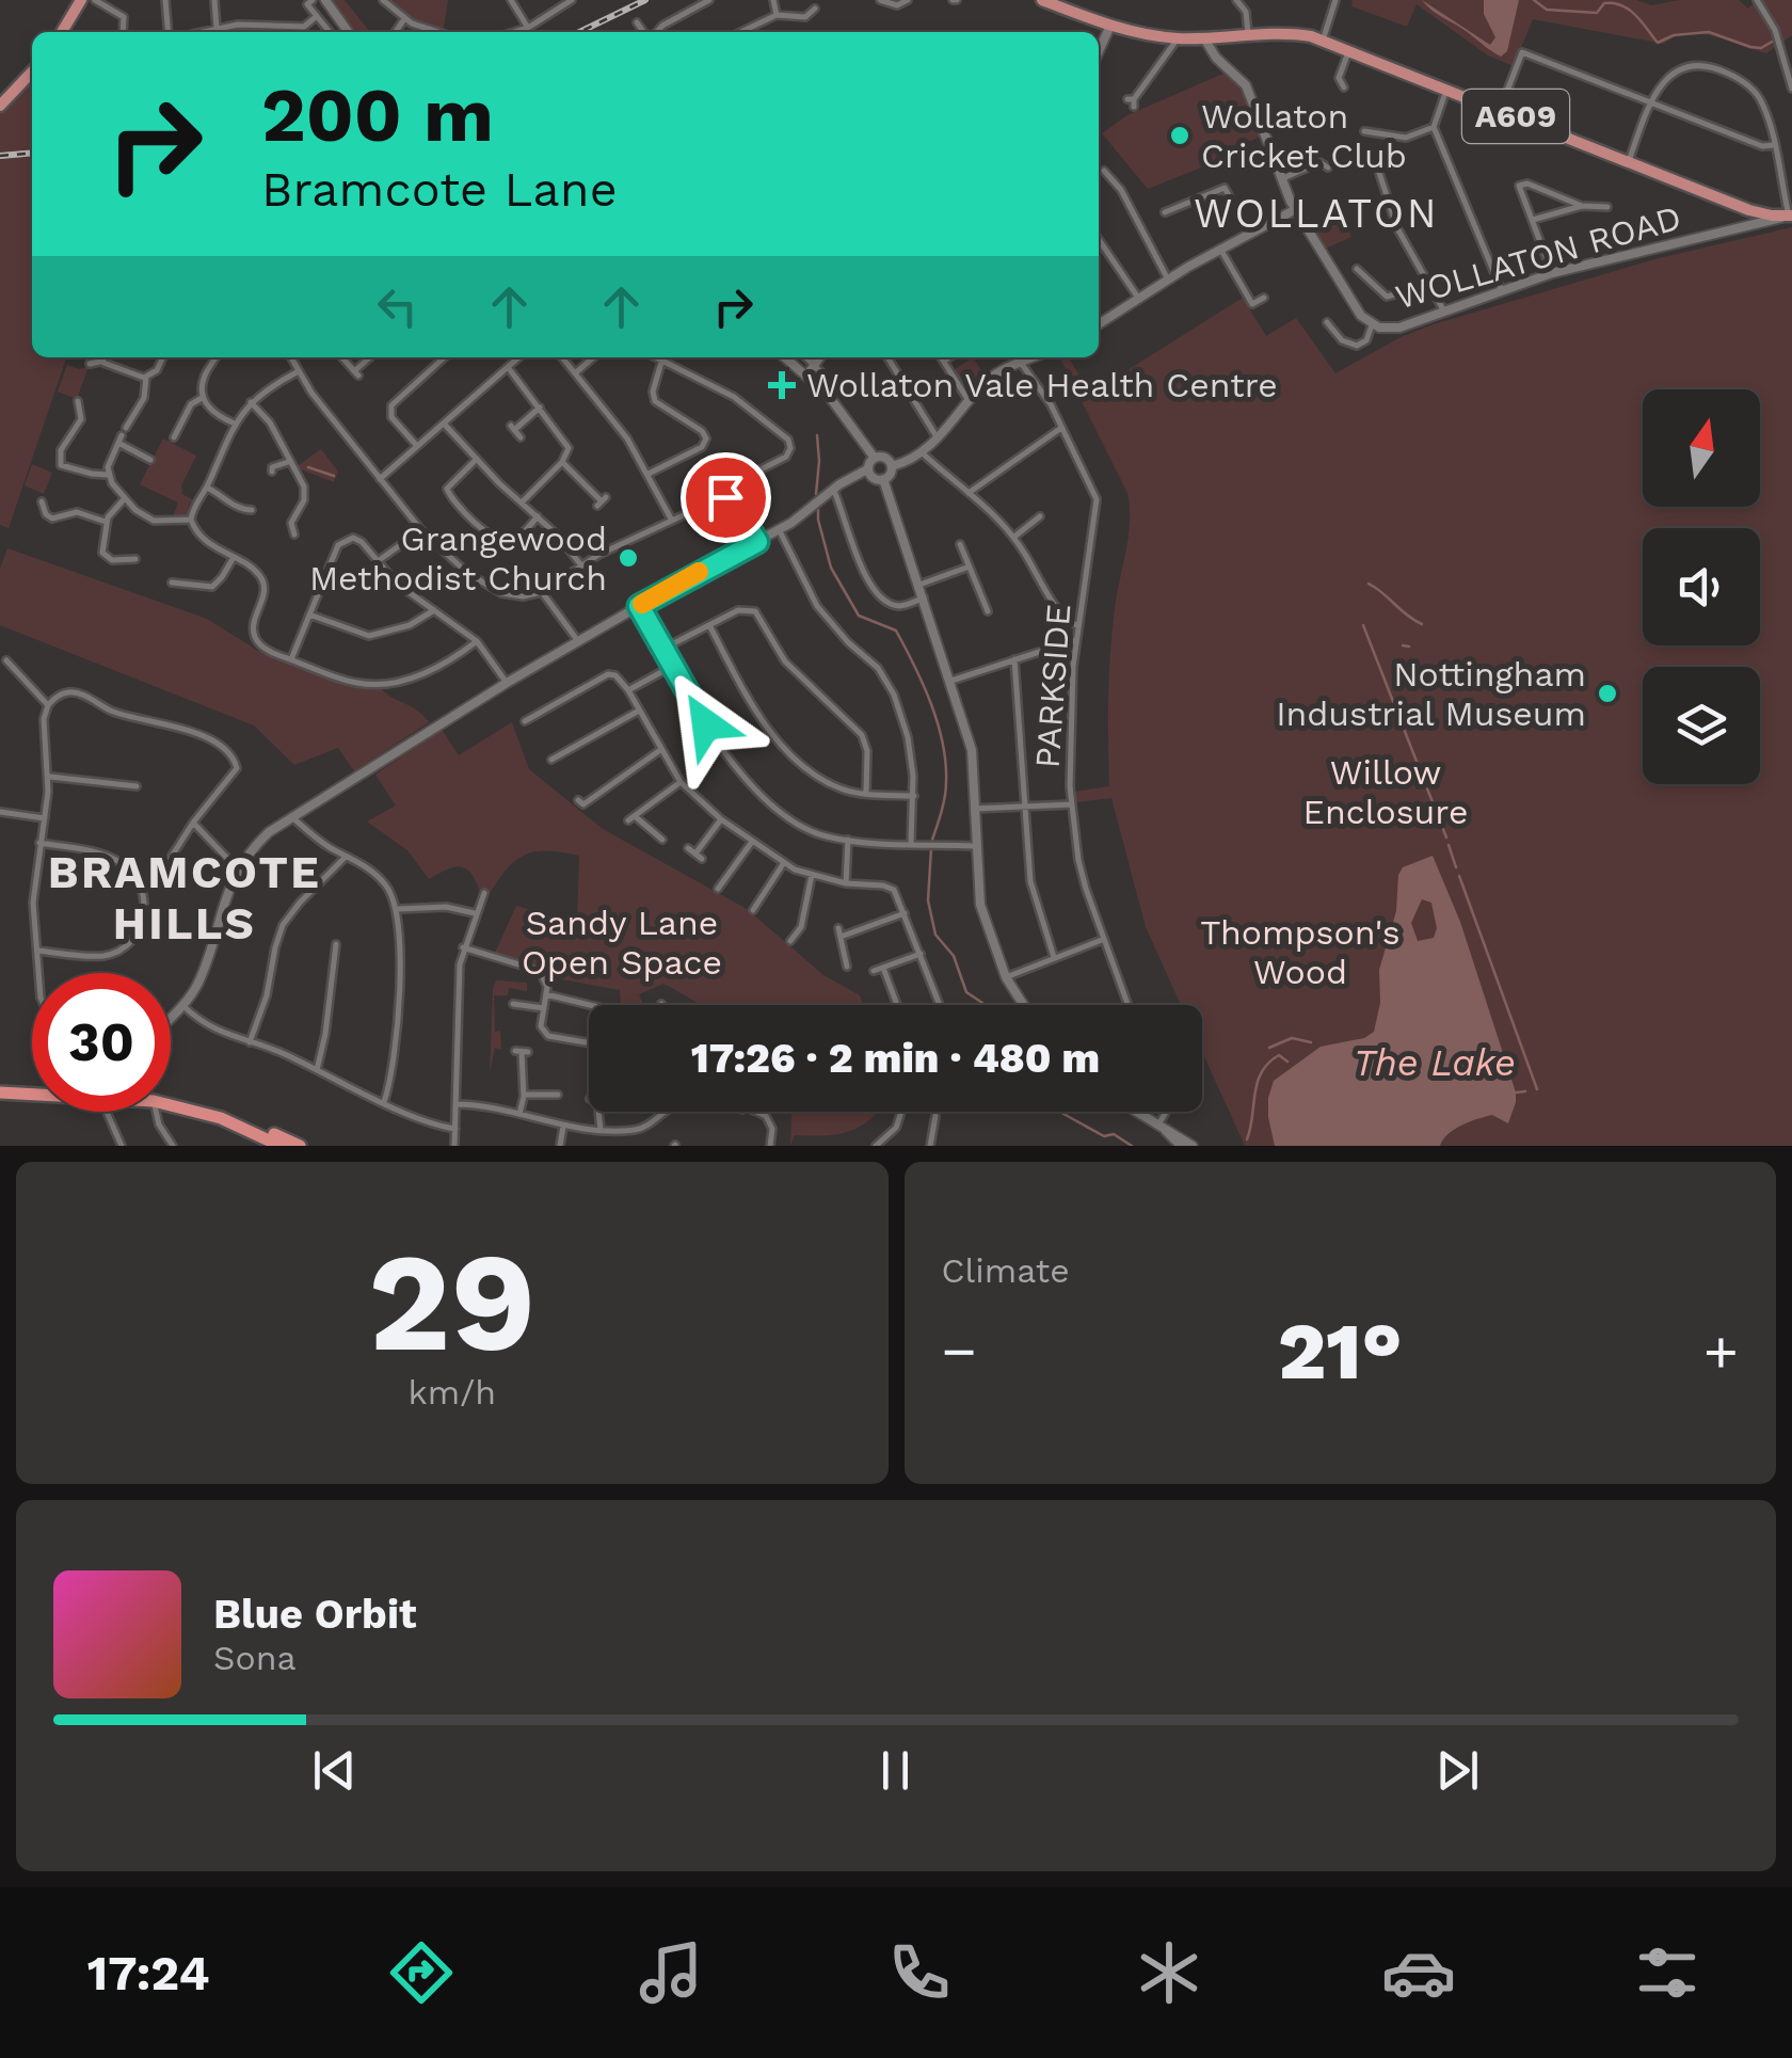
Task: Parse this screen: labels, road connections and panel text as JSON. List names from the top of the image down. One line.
{"streets":{"main road":["A609"],"street":["WOLLATON ROAD","PARKSIDE"]},"crossings":[["A609","WOLLATON ROAD"]],"districts":["WOLLATON","BRAMCOTE HILLS"],"water":["The Lake"],"parks":["Willow Enclosure","Sandy Lane Open Space","Thompson's Wood"],"places":{"other":["Wollaton Cricket Club","Grangewood Methodist Church","Nottingham Industrial Museum"],"health":["Wollaton Vale Health Centre"]},"north":"top","page":{"turn":["200 m","Bramcote Lane"],"limit":"30","trip":"17:26 · 2 min · 480 m","tile":[["29","km/h"],"Climate"],"heat":["−","21°","+"],"song":["Blue Orbit","Sona"],"tabs":"17:24"}}
